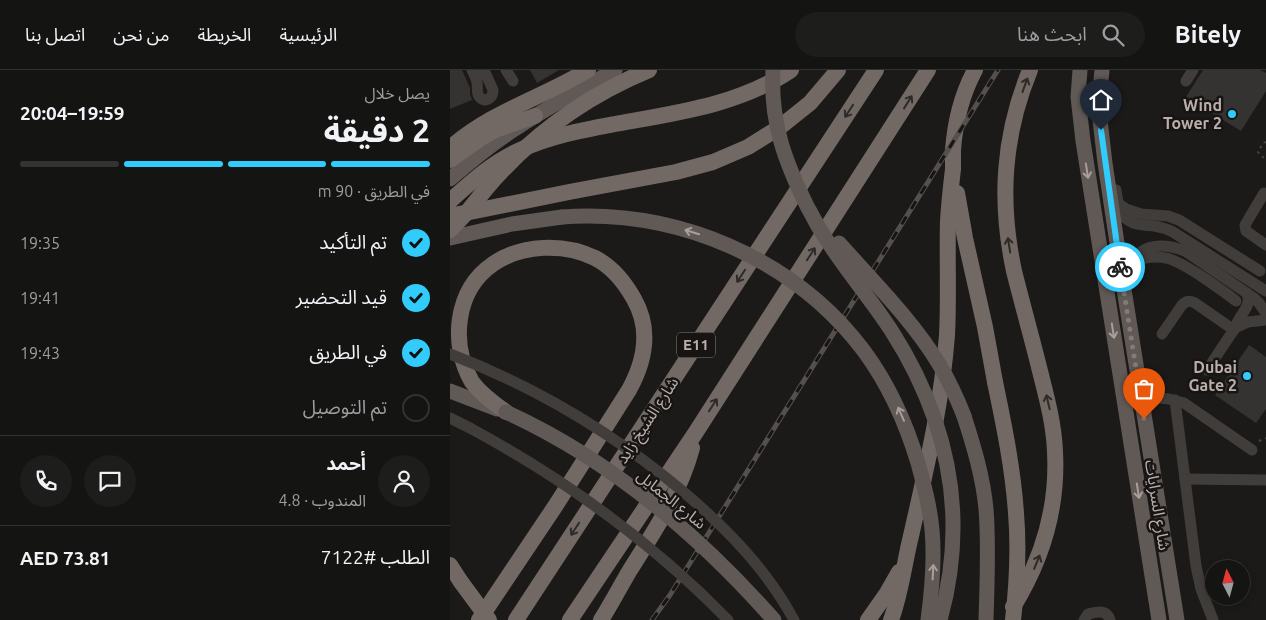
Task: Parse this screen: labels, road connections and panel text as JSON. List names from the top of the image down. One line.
{"streets":{"highway":["E11","شارع الشيخ زايد"],"main road":["شارع الجمايل","شارع السرايات"]},"places":["Wind Tower 2","Dubai Gate 2"],"north":"top","page":{"header":"Bitely","search":"ابحث هنا","nav":["الرئيسية","الخريطة","من نحن","اتصل بنا"],"heading":["2 دقيقة","يصل خلال","19:59–20:04"],"panel":["أحمد","المندوب · 4.8","الطلب #7122","AED 73.81"],"bar":"في الطريق · 90 m","list":[["تم التأكيد","19:35"],["قيد التحضير","19:41"],["في الطريق","19:43"],"تم التوصيل"]}}
